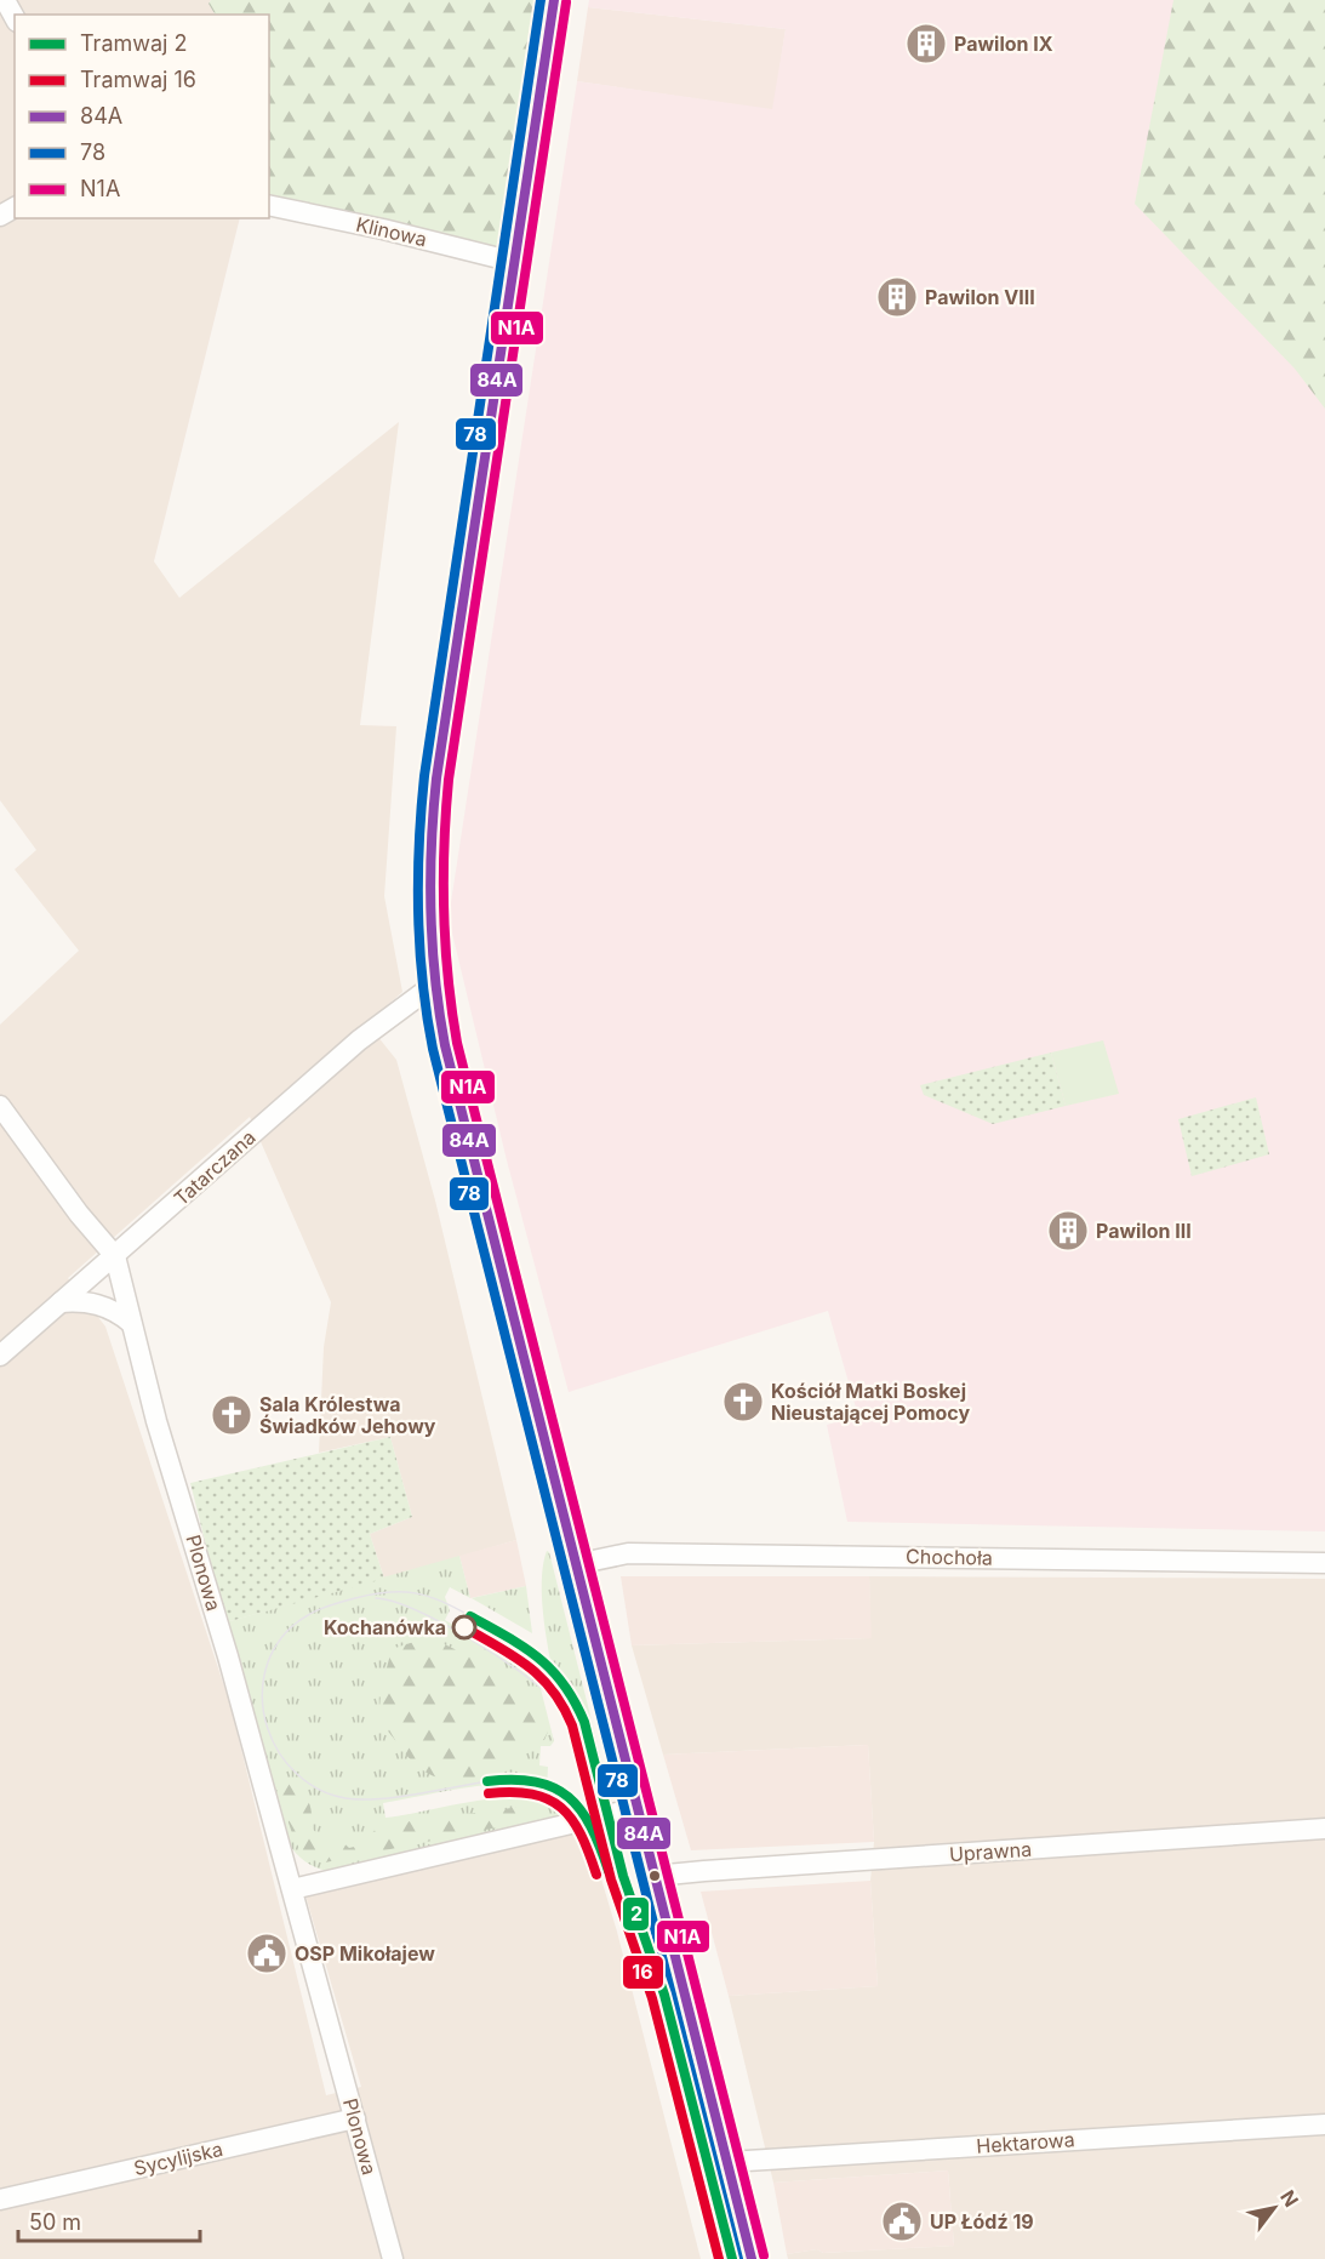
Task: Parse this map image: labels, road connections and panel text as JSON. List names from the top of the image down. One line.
{"streets":{"street":["Klinowa","Tatarczana","Chochoła","Plonowa","Uprawna","Hektarowa","Sycylijska"]},"crossings":[["Tatarczana","Plonowa"],["Plonowa","Sycylijska"]],"places":{"building":["Pawilon IX","Pawilon VIII","Pawilon III"],"church":["Kościół Matki Boskej Nieustającej Pomocy","Sala Królestwa Świadków Jehowy"],"other":["Kochanówka"],"public building":["OSP Mikołajew","UP Łódź 19"]},"lines":["transit line 84A","transit line 78","transit line N1A","tram line 2","tram line 16"],"legend":["Tramwaj 2","Tramwaj 16","84A","78","N1A"],"scale_bar":"50 m","north":"top right"}
